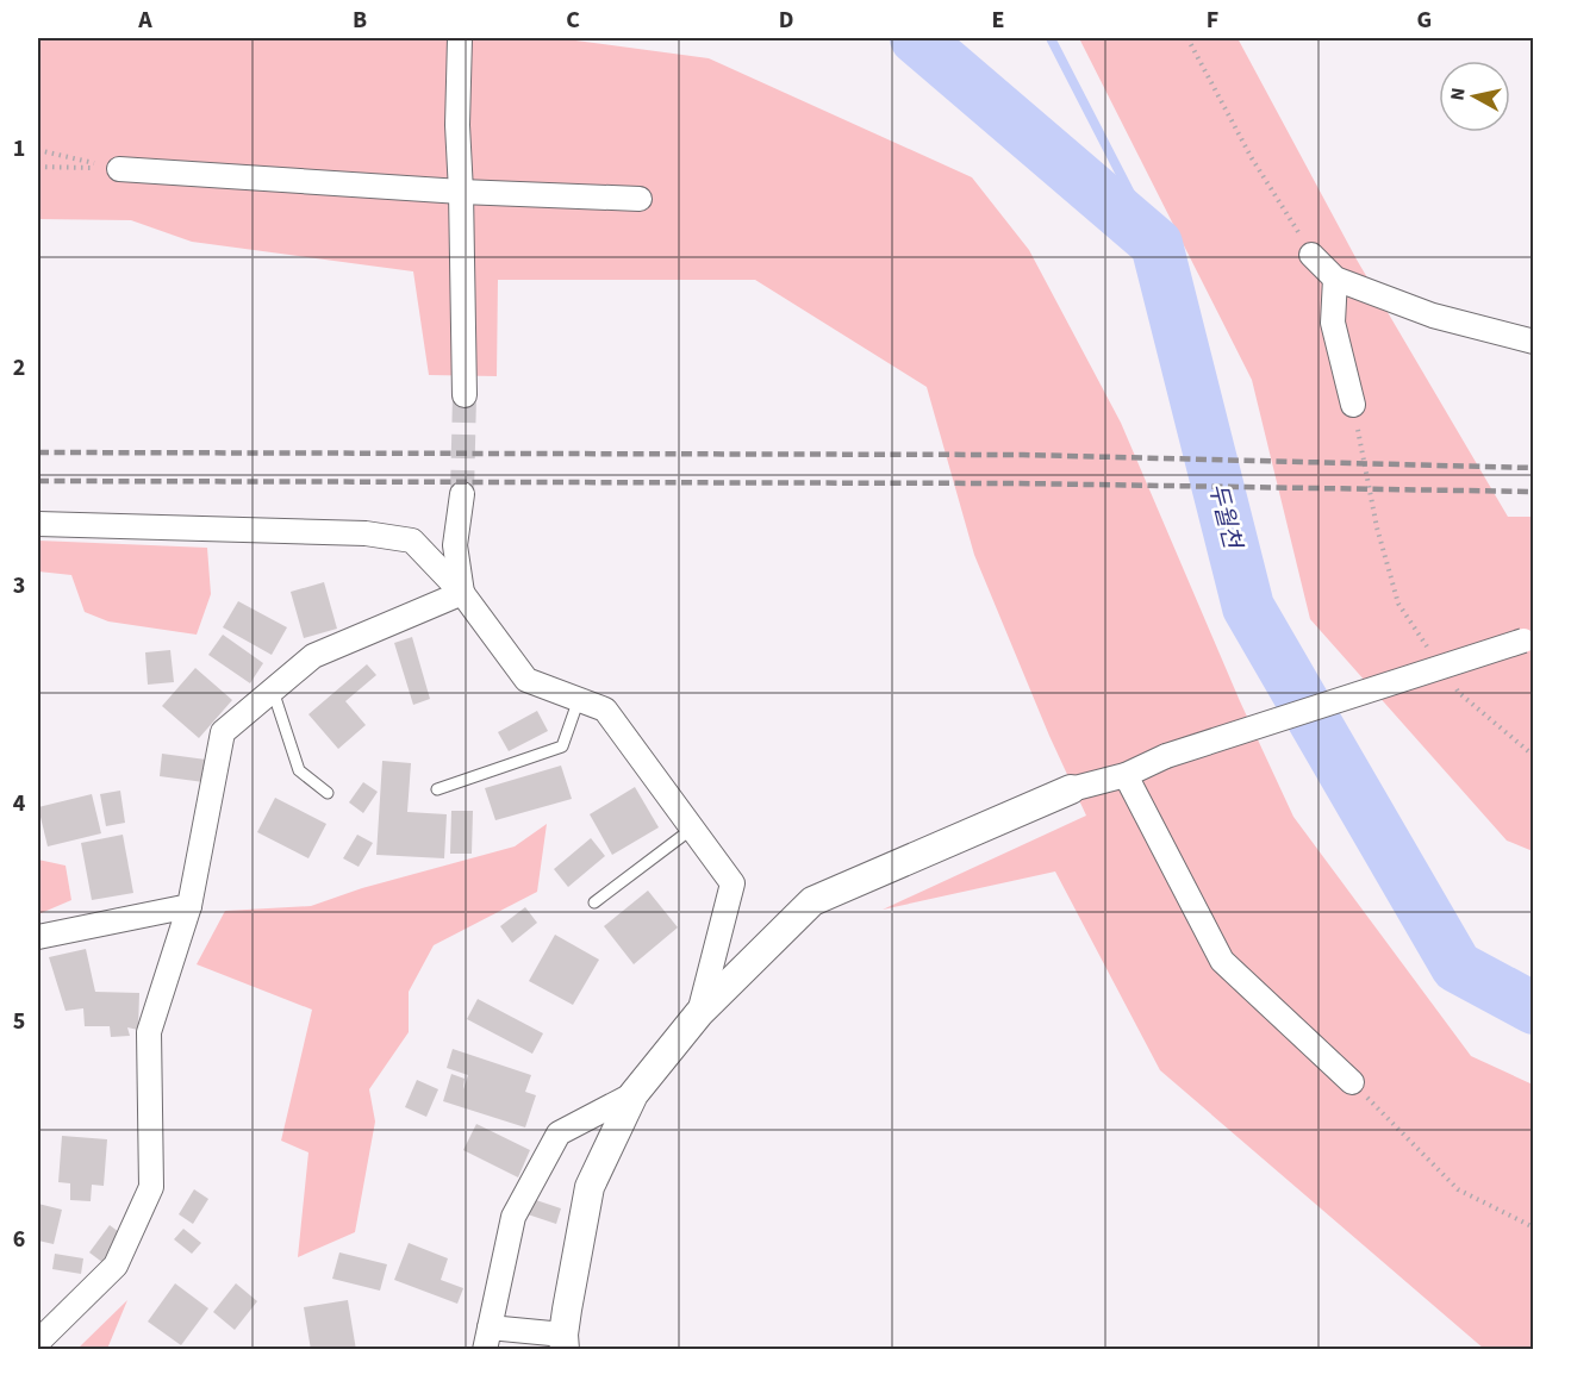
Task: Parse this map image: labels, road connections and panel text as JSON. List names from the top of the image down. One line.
{"water":["두월천"],"north":"left","grid":{"columns":["A","B","C","D","E","F","G"],"rows":["1","2","3","4","5","6"]}}
